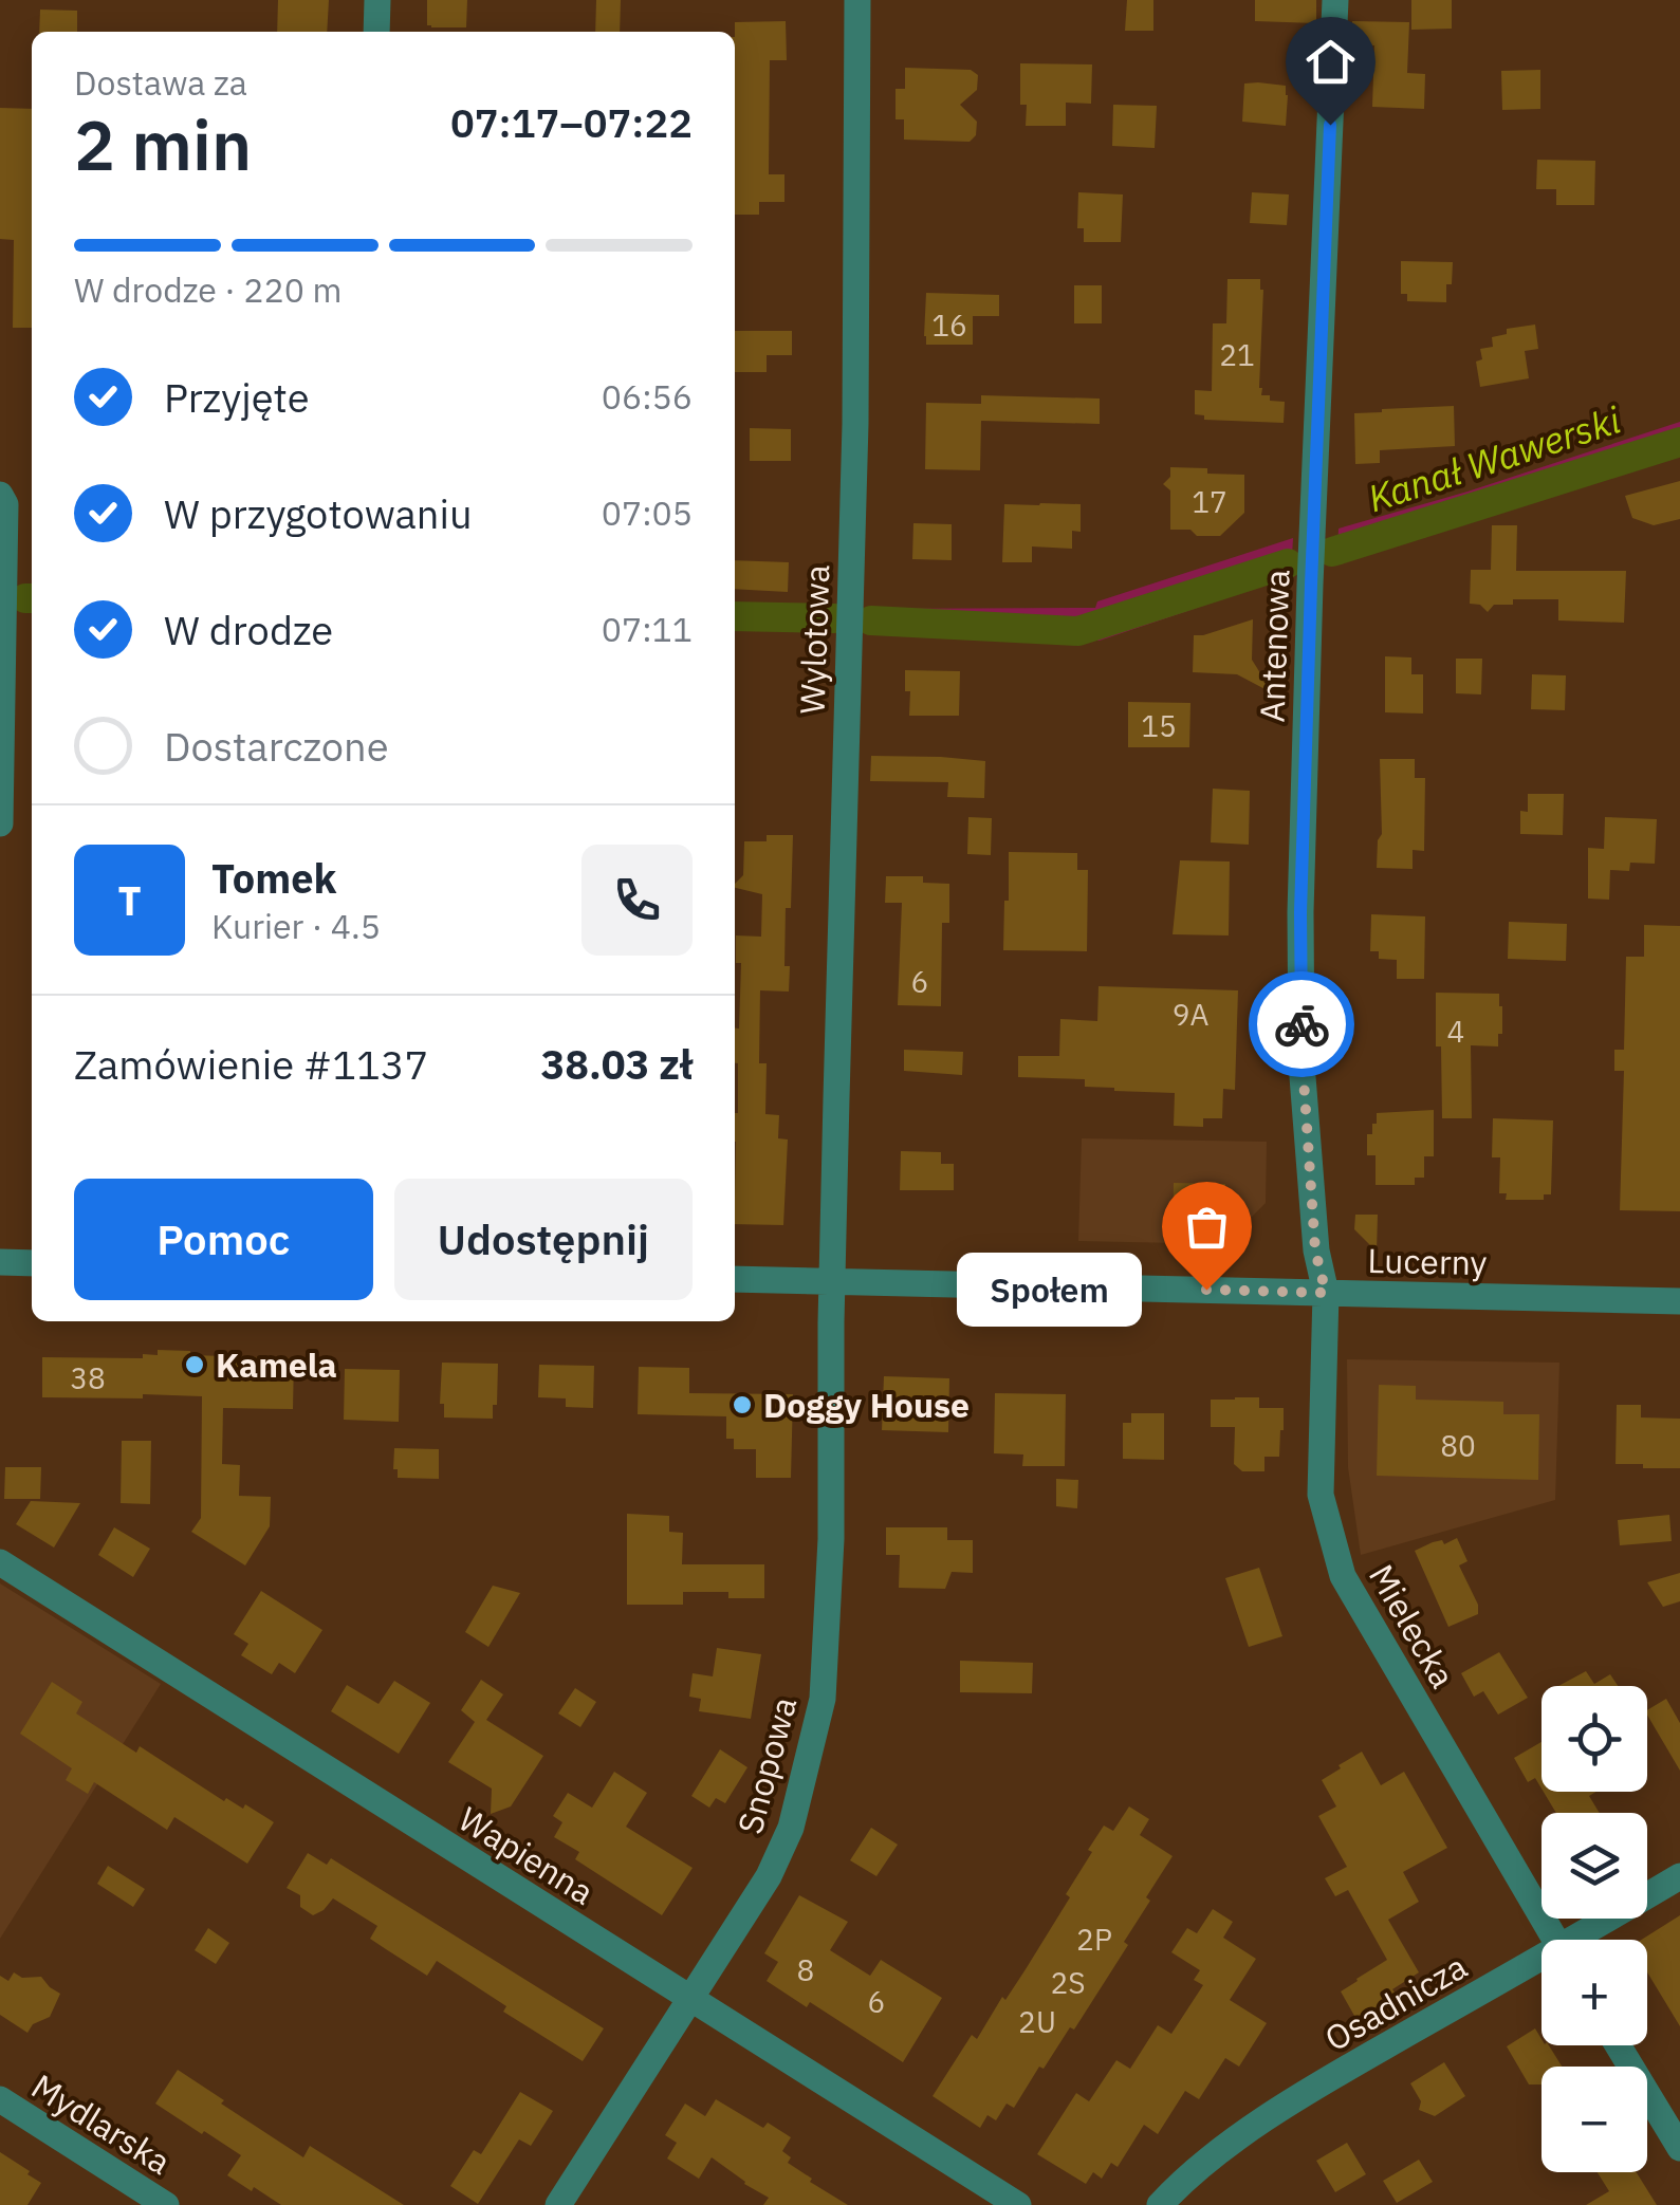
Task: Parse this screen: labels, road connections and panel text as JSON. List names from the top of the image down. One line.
{"streets":{"street":["Wylotowa","Antenowa","Lucerny","Mielecka","Snopowa","Wapienna","Osadnicza","Mydlarska"]},"crossings":[["Wylotowa","Lucerny"],["Wylotowa","Snopowa"],["Antenowa","Lucerny"],["Antenowa","Mielecka"],["Lucerny","Mielecka"],["Lucerny","Snopowa"],["Snopowa","Wapienna"]],"water":["Kanał Wawerski"],"places":["Społem","Kamela","Doggy House"],"house_numbers":["16","21","17","15","6","9A","4","38","80","2P","8","2S","6","2U"],"page":{"heading":["2 min","Dostawa za","07:17–07:22"],"panel":["Tomek","Kurier · 4.5","Zamówienie #1137","38.03 zł"],"bar":"W drodze · 220 m","list":[["Przyjęte","06:56"],["W przygotowaniu","07:05"],["W drodze","07:11"],"Dostarczone"],"round":"T","buttons":["Pomoc","Udostępnij"],"bubble":"Społem","map_buttons":["+","−"]}}
